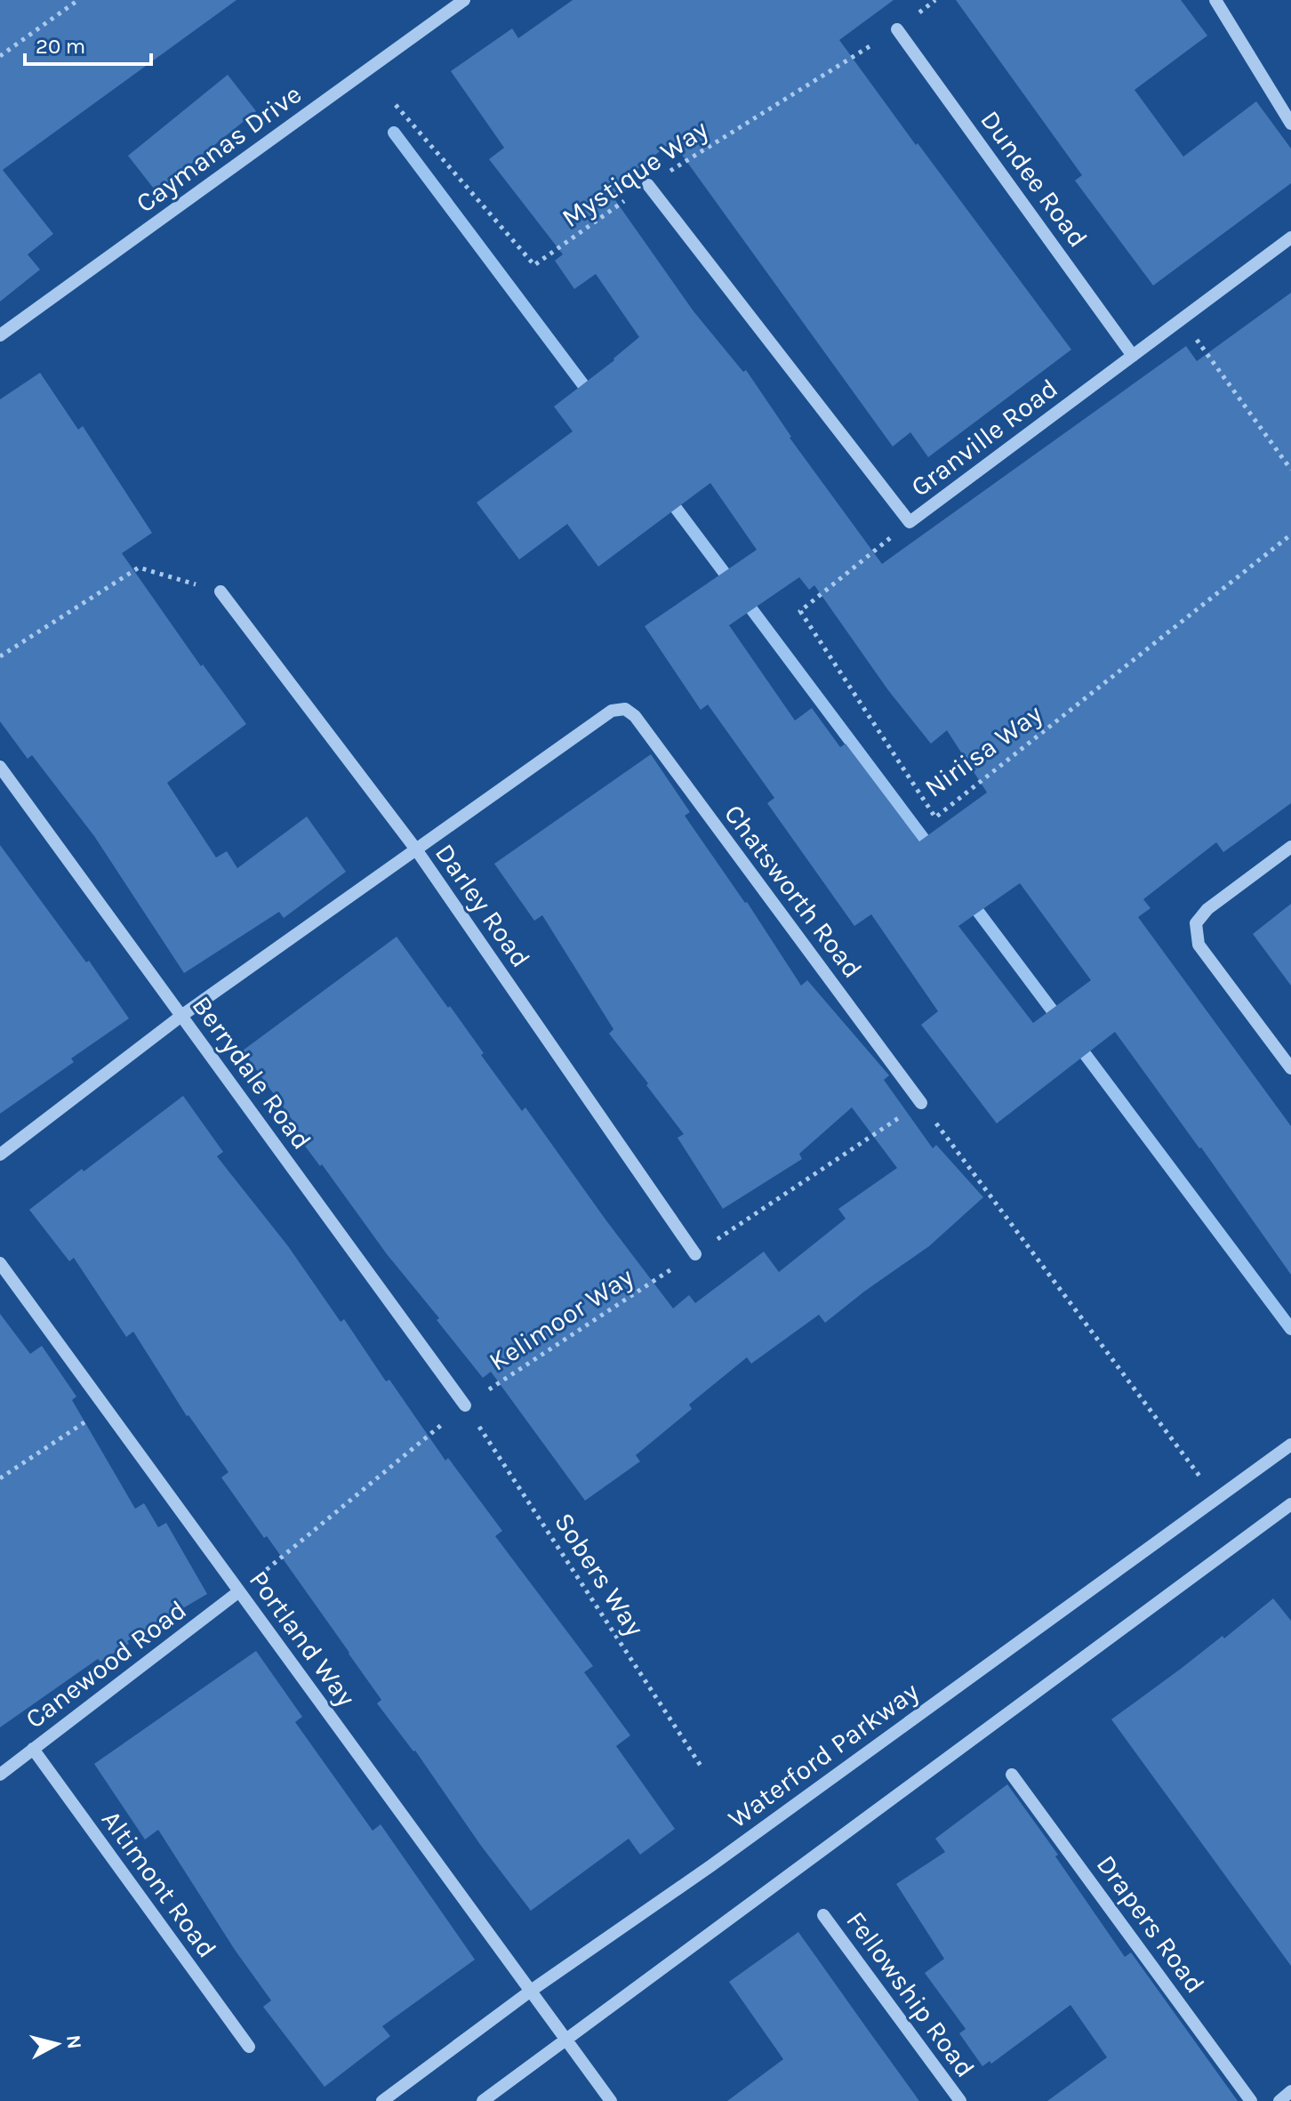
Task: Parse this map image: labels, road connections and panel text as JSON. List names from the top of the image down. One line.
{"streets":{"street":["Caymanas Drive","Dundee Road","Granville Road","Chatsworth Road","Darley Road","Berrydale Road","Portland Way","Canewood Road","Waterford Parkway","Altimont Road","Drapers Road","Fellowship Road"],"path":["Mystique Way","Niriisa Way","Kelimoor Way","Sobers Way"]},"crossings":[["Mystique Way","Dundee Road"],["Mystique Way","Granville Road"],["Dundee Road","Granville Road"],["Granville Road","Niriisa Way"],["Chatsworth Road","Darley Road"],["Chatsworth Road","Kelimoor Way"],["Darley Road","Kelimoor Way"],["Berrydale Road","Kelimoor Way"],["Berrydale Road","Sobers Way"],["Kelimoor Way","Sobers Way"],["Kelimoor Way","Portland Way"],["Kelimoor Way","Canewood Road"],["Portland Way","Canewood Road"],["Portland Way","Waterford Parkway"],["Canewood Road","Altimont Road"]],"scale_bar":"20 m","north":"right"}
